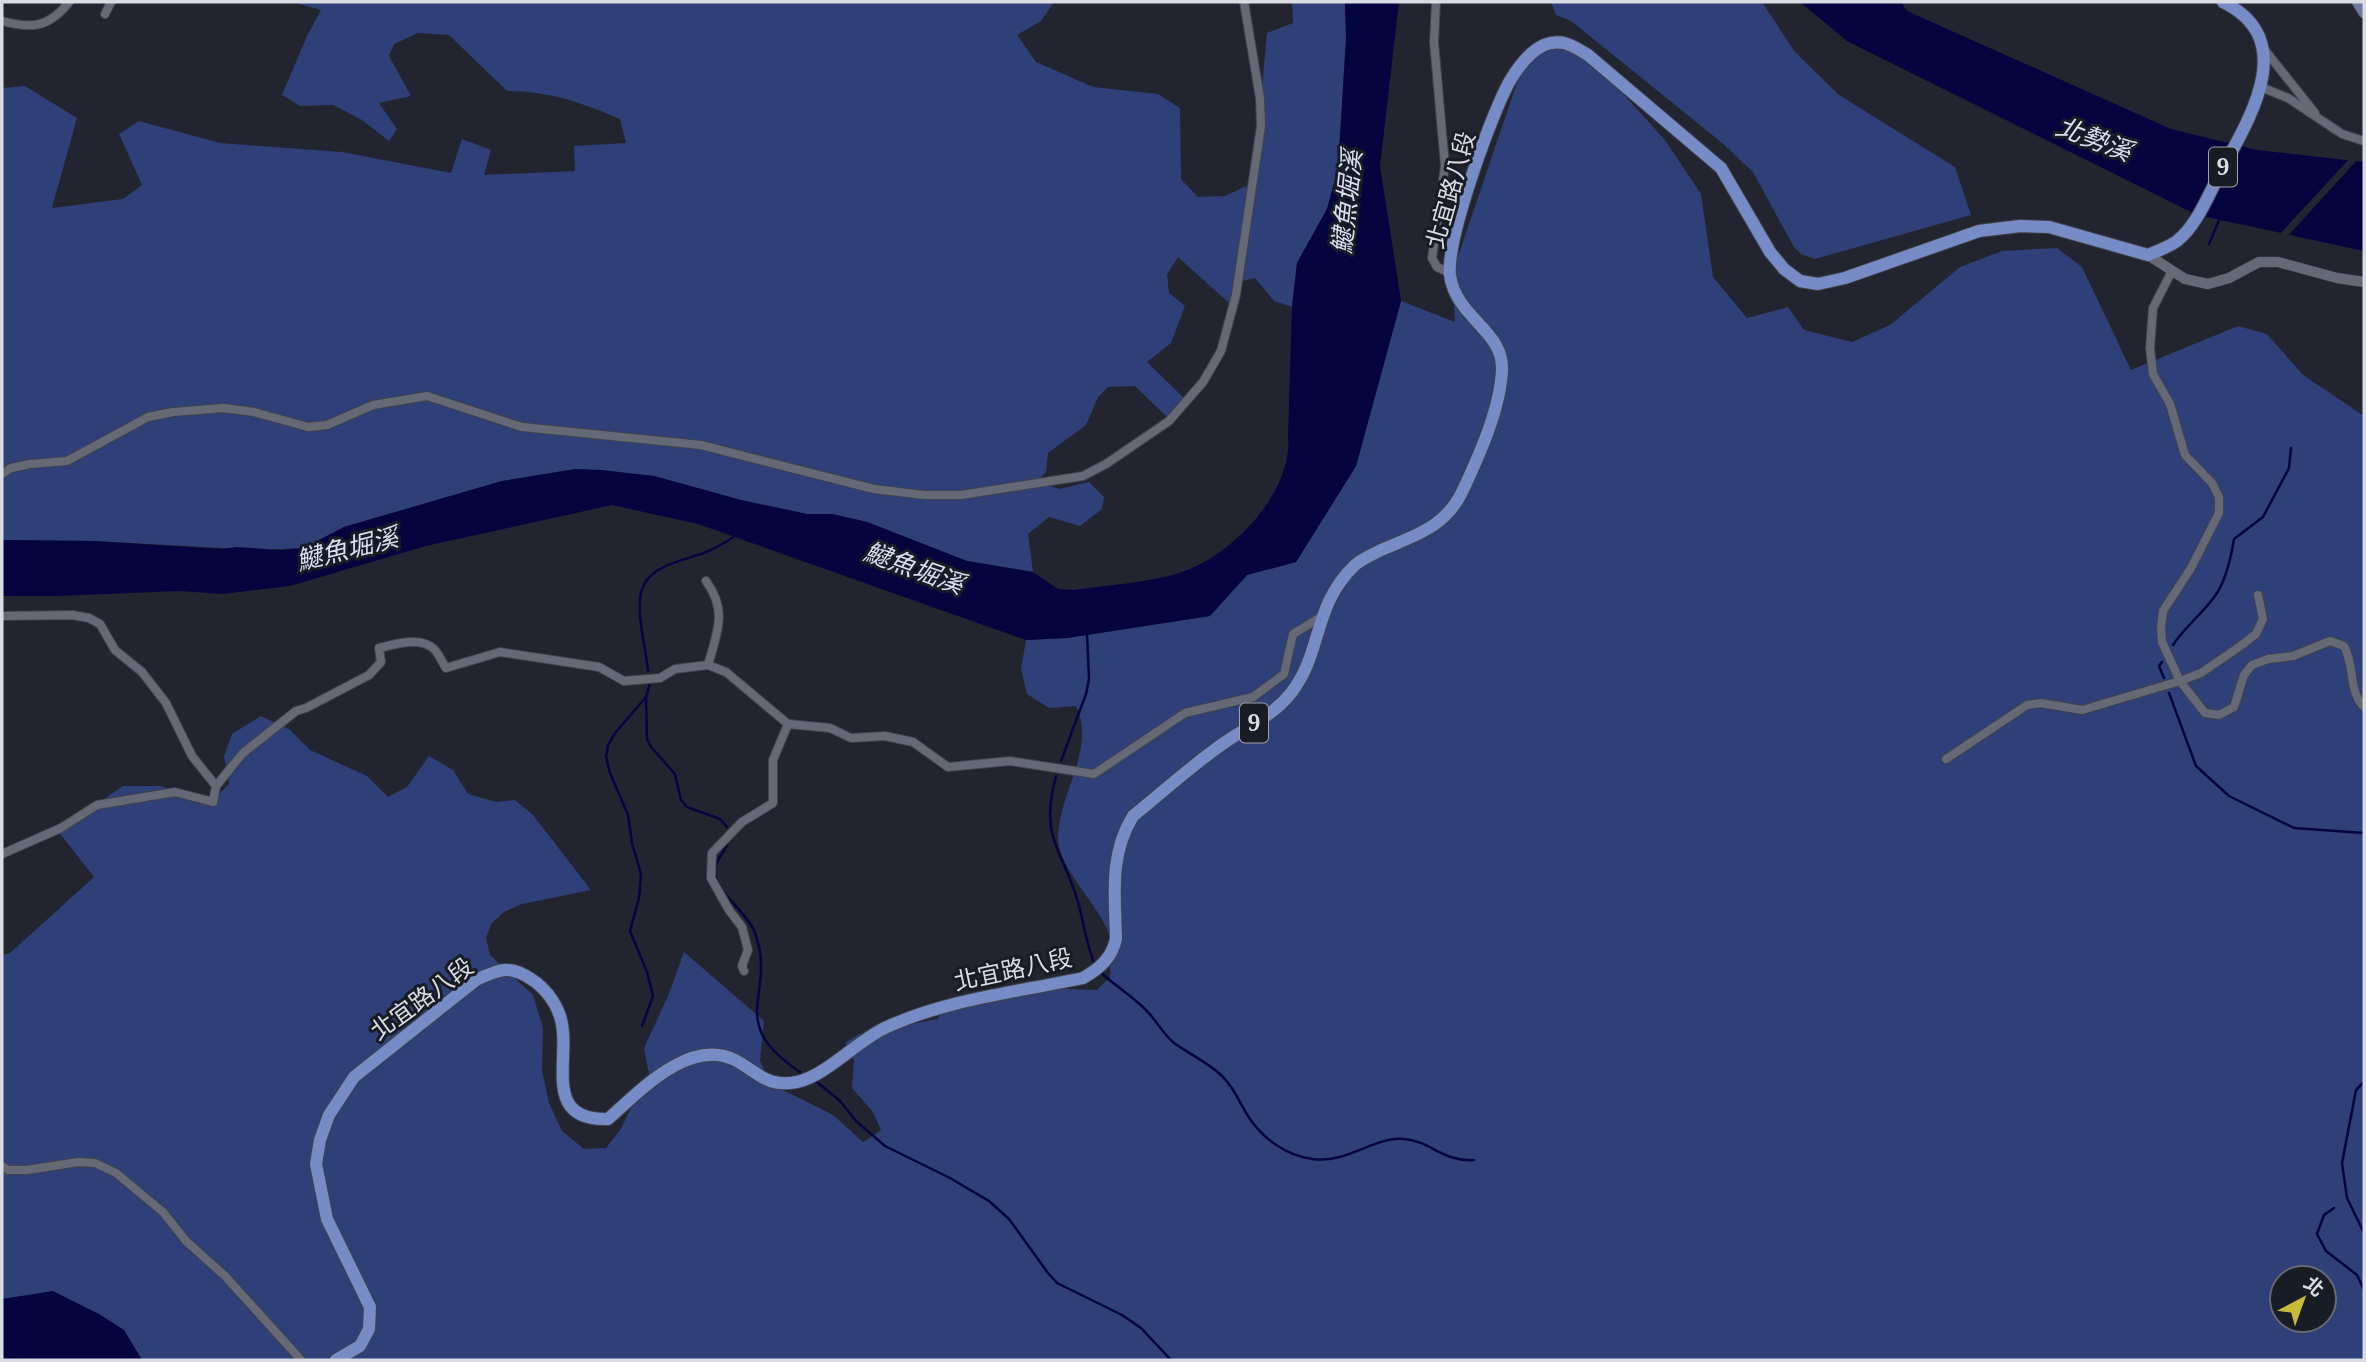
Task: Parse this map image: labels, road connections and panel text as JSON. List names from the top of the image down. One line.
{"streets":{"main road":["9","北宜路八段"]},"crossings":[["9","北宜路八段"]],"water":["北勢溪","𩻸魚堀溪"],"north":"top right"}
